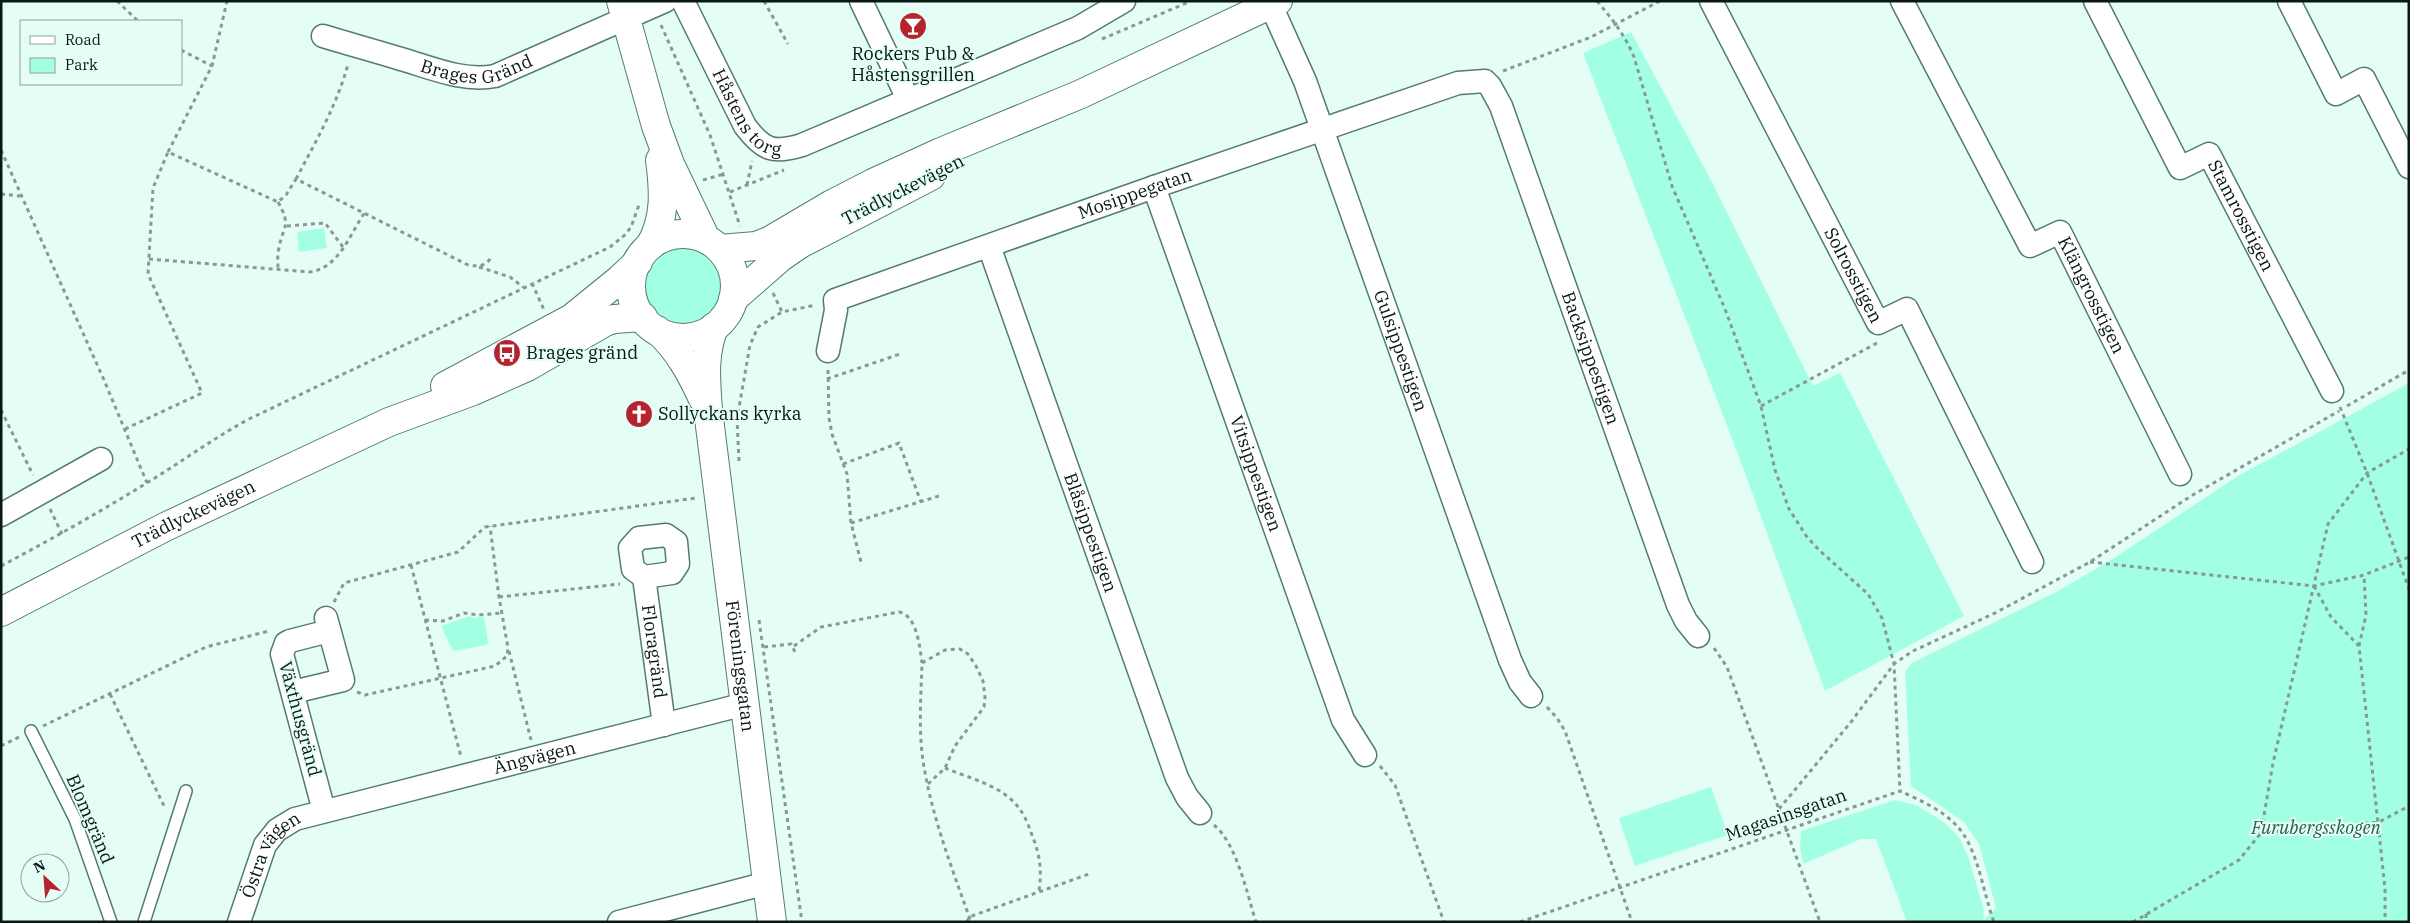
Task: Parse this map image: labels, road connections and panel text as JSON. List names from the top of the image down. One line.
{"streets":{"street":["Brages Gränd","Håstens torg","Trädlyckevägen","Mosippegatan","Stamrosstigen","Solrosstigen","Klängrosstigen","Gulsippestigen","Backsippestigen","Vitsippestigen","Blåsippestigen","Floragränd","Föreningsgatan","Växthusgränd","Ängvägen","Östra vägen"],"lane":["Blomgränd"],"path":["Magasinsgatan"]},"crossings":[["Trädlyckevägen","Gulsippestigen"],["Trädlyckevägen","Föreningsgatan"],["Mosippegatan","Gulsippestigen"],["Mosippegatan","Backsippestigen"],["Mosippegatan","Vitsippestigen"],["Mosippegatan","Blåsippestigen"],["Floragränd","Ängvägen"],["Föreningsgatan","Ängvägen"],["Växthusgränd","Ängvägen"],["Växthusgränd","Östra vägen"],["Ängvägen","Östra vägen"]],"parks":["Furubergsskogen"],"places":{"bar":["Rockers Pub & Håstensgrillen"],"bus stop":["Brages gränd"],"church":["Sollyckans kyrka"]},"legend":["Road","Park"],"north":"top left"}
